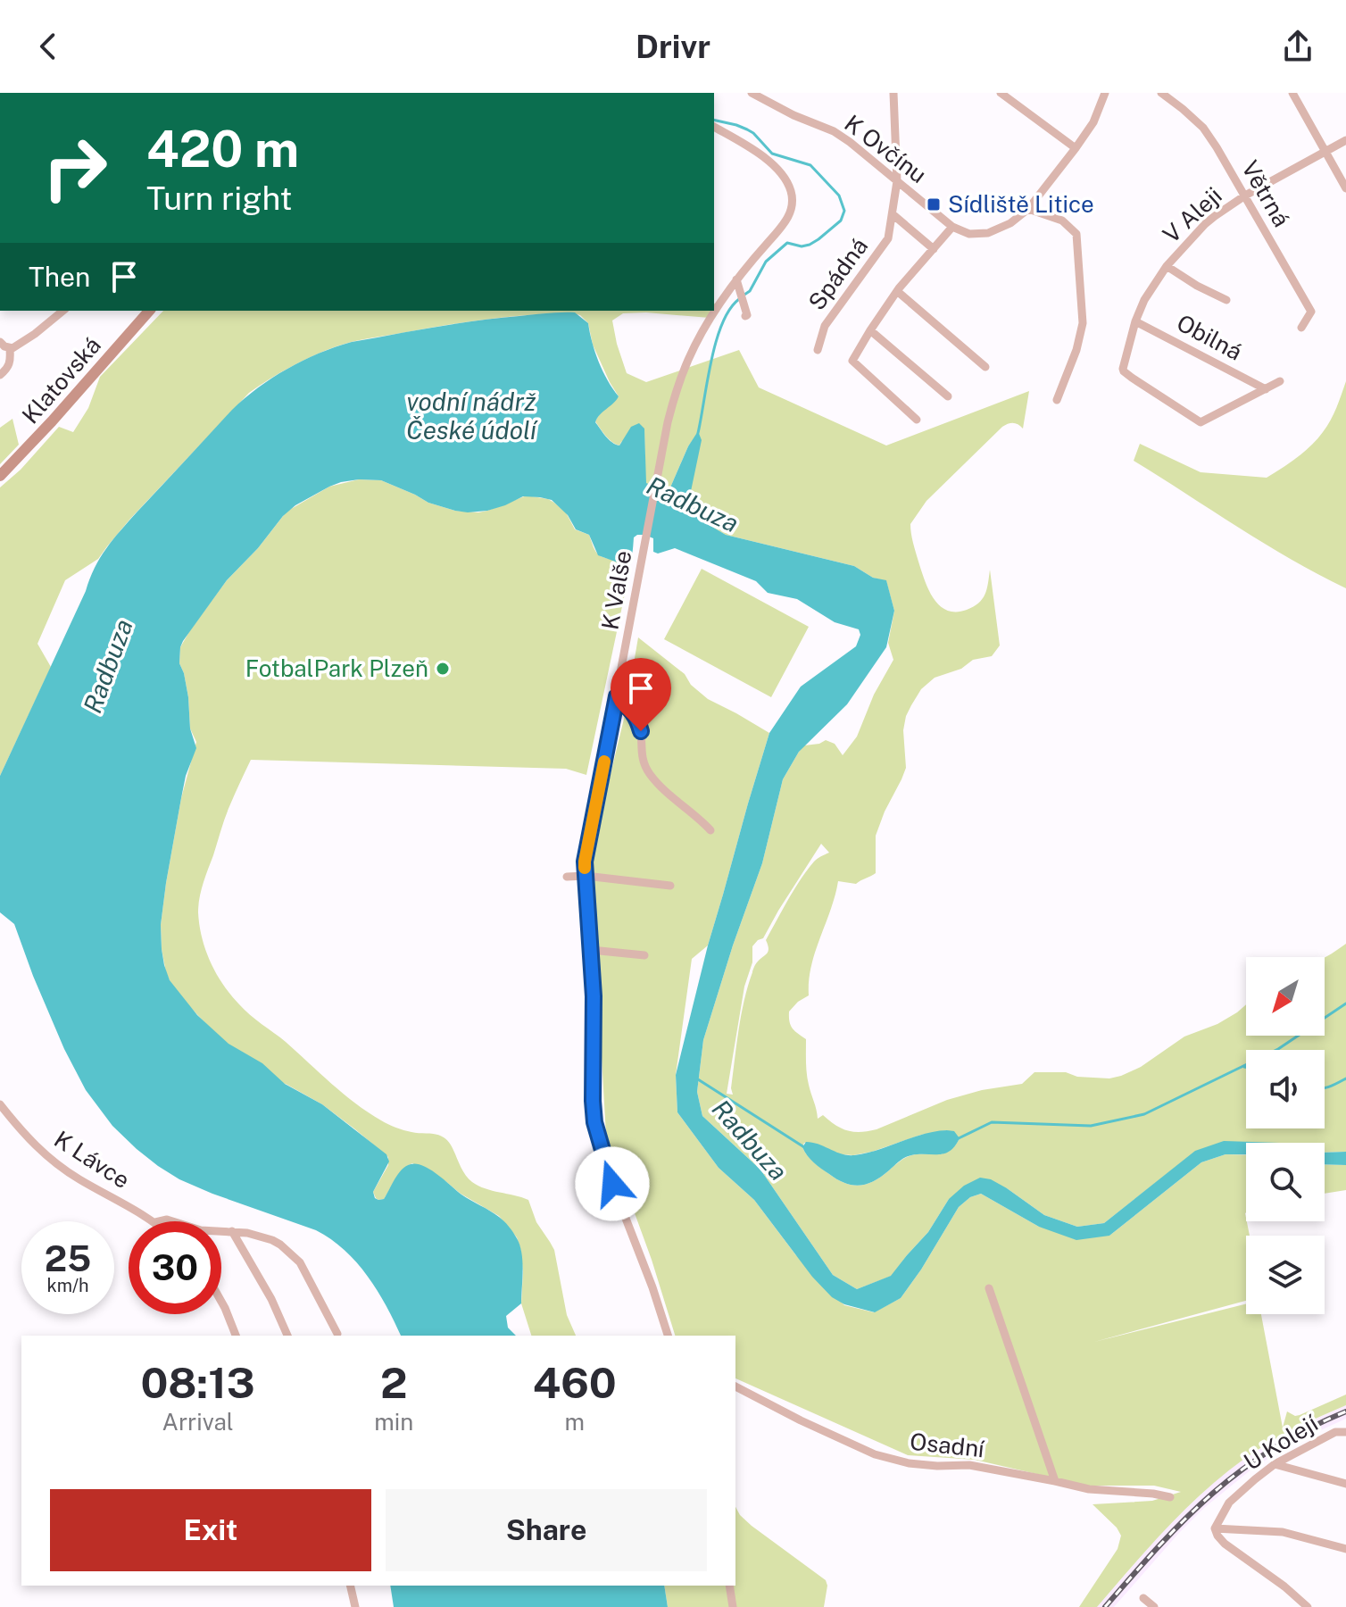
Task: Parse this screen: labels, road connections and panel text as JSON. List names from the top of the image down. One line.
{"streets":{"main road":["Klatovská"],"street":["K Ovčínu","Větrná","V Aleji","Spádná","Obilná","K Valše","K Lávce","U Kolejí","Osadní"]},"crossings":[["K Ovčínu","Spádná"],["Větrná","V Aleji"],["V Aleji","Obilná"]],"water":["vodní nádrž České údolí","Radbuza"],"places":{"transit":["Sídliště Litice"],"other":["FotbalPark Plzeň"]},"north":"bottom left","page":{"header":"Drivr","turn":["420 m","Turn right"],"then":"Then","speed":"25 km/h","limit":"30","eta":["08:13","Arrival","2","min","460","m"],"buttons":["Exit","Share"]}}
